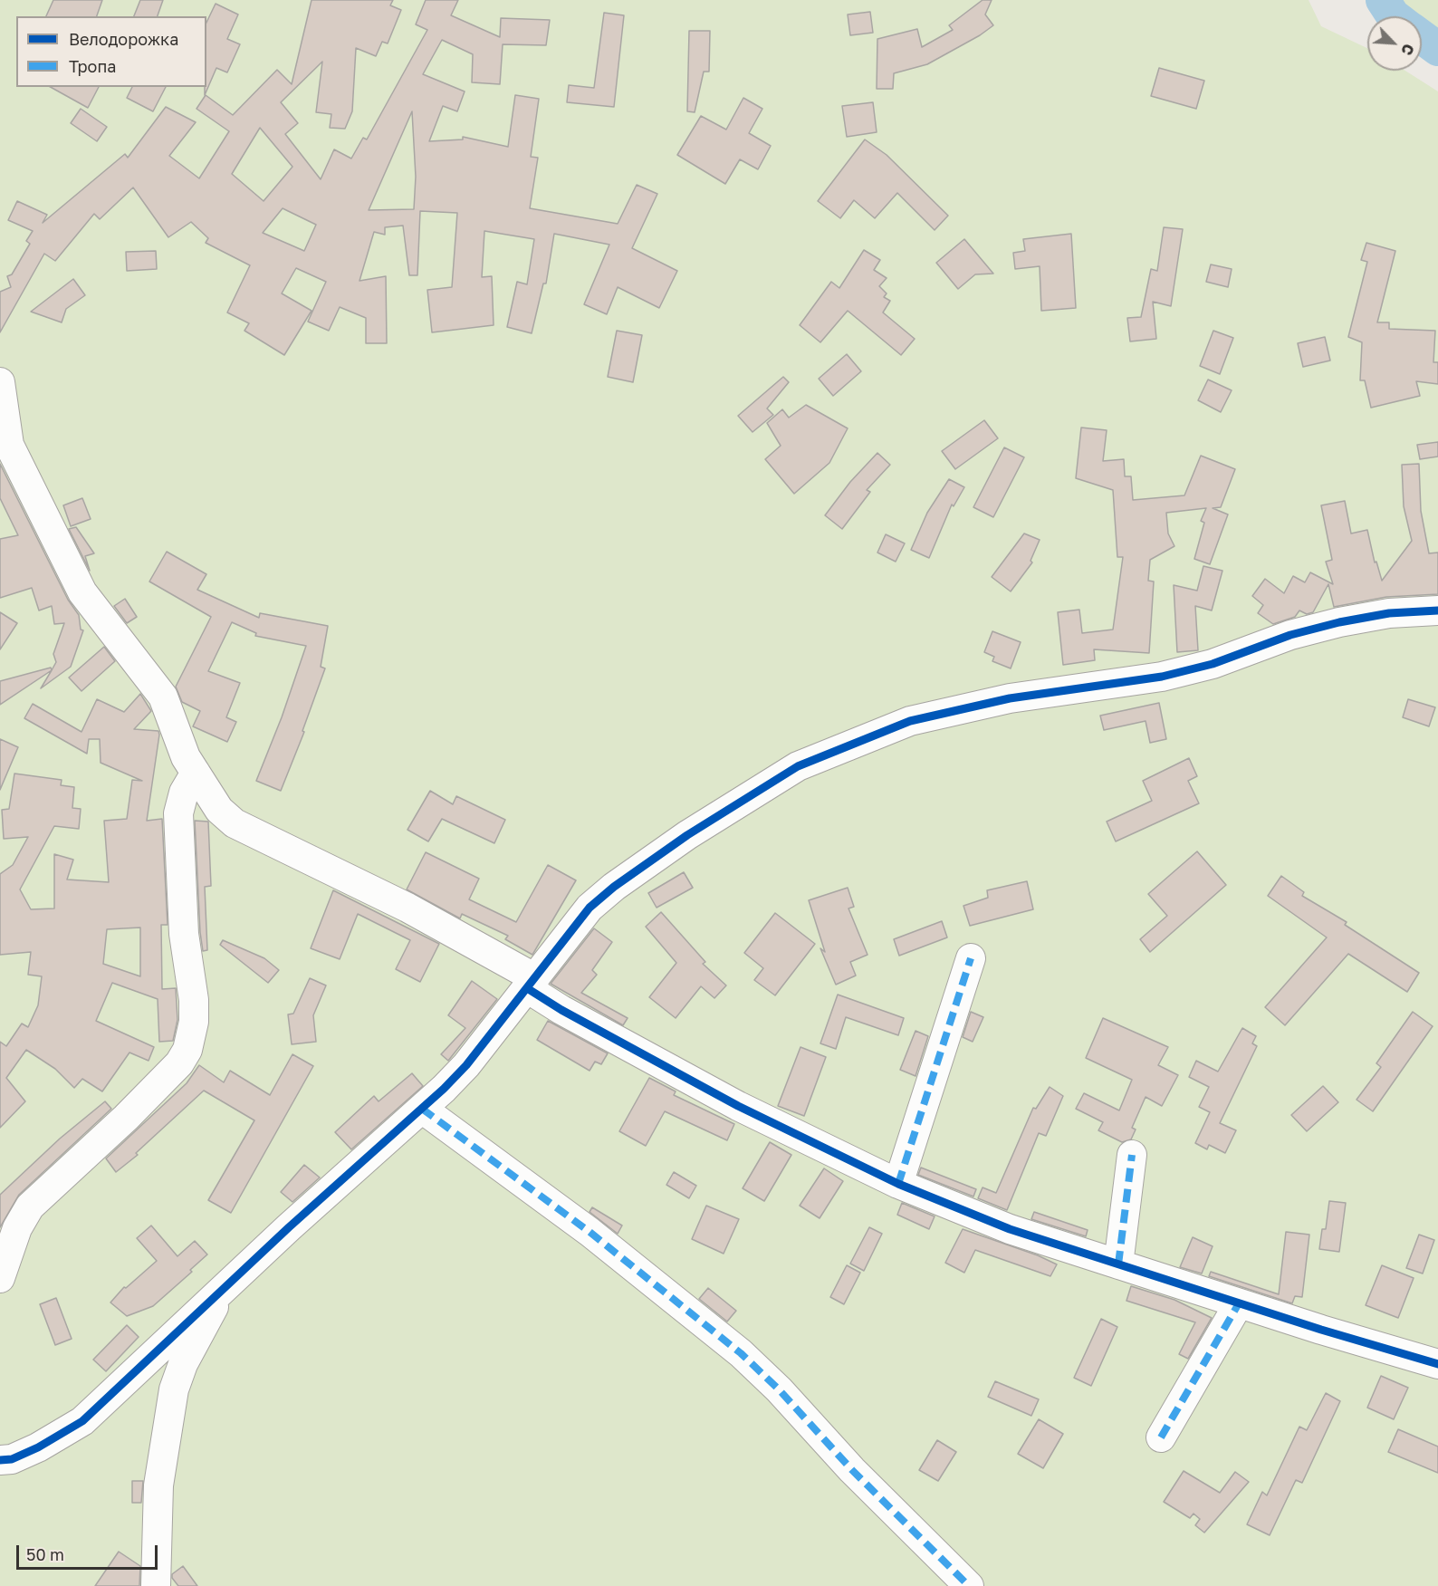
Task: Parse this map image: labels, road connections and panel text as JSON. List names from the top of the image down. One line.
{"legend":["Велодорожка","Тропа"],"scale_bar":"50 m","north":"bottom right"}
